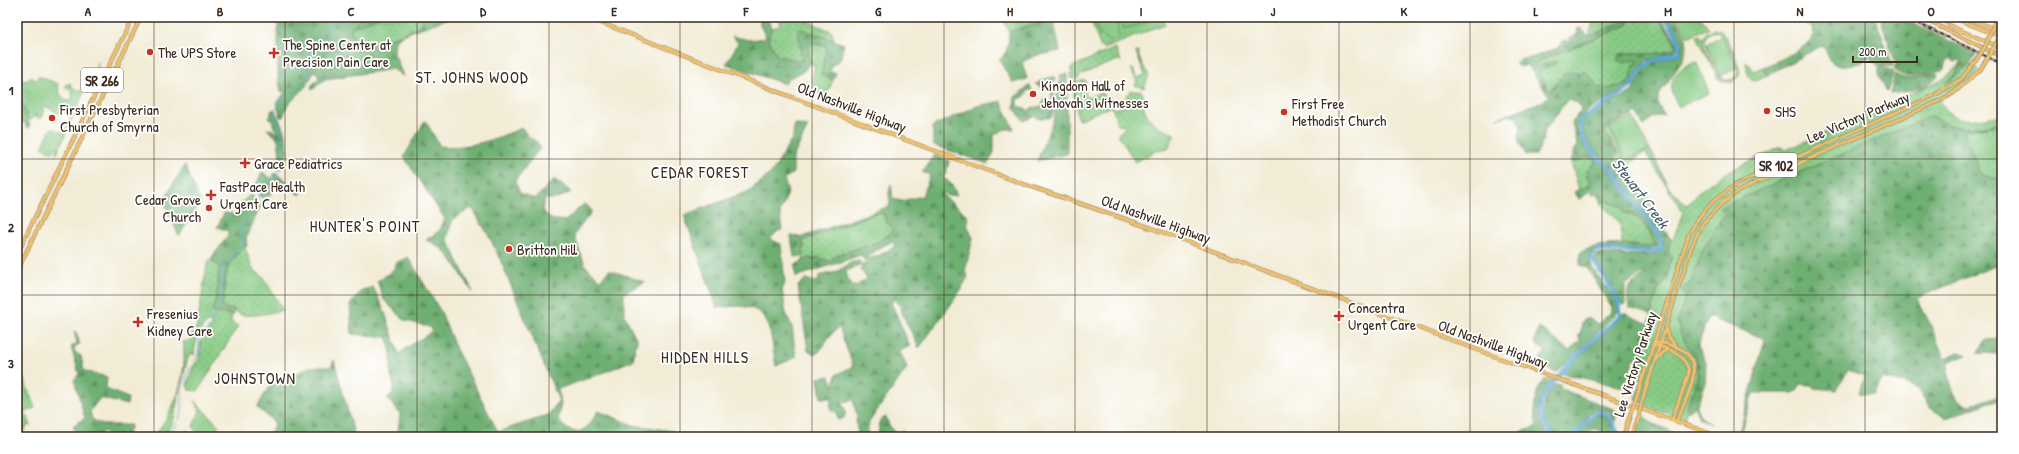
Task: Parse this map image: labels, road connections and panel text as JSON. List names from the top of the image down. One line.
{"streets":{"main road":["SR 266","Old Nashville Highway","Lee Victory Parkway","SR 102"]},"districts":["ST. JOHNS WOOD","CEDAR FOREST","HUNTER'S POINT","HIDDEN HILLS","JOHNSTOWN"],"water":["Stewart Creek"],"places":{"other":["The UPS Store","Kingdom Hall of Jehovah's Witnesses","SHS","First Free Methodist Church","First Presbyterian Church of Smyrna","Cedar Grove Church","Britton Hill"],"health":["The Spine Center at Precision Pain Care","Grace Pediatrics","FastPace Health Urgent Care","Concentra Urgent Care","Fresenius Kidney Care"]},"scale_bar":"200 m","grid":{"columns":["A","B","C","D","E","F","G","H","I","J","K","L","M","N","O"],"rows":["1","2","3"]}}
